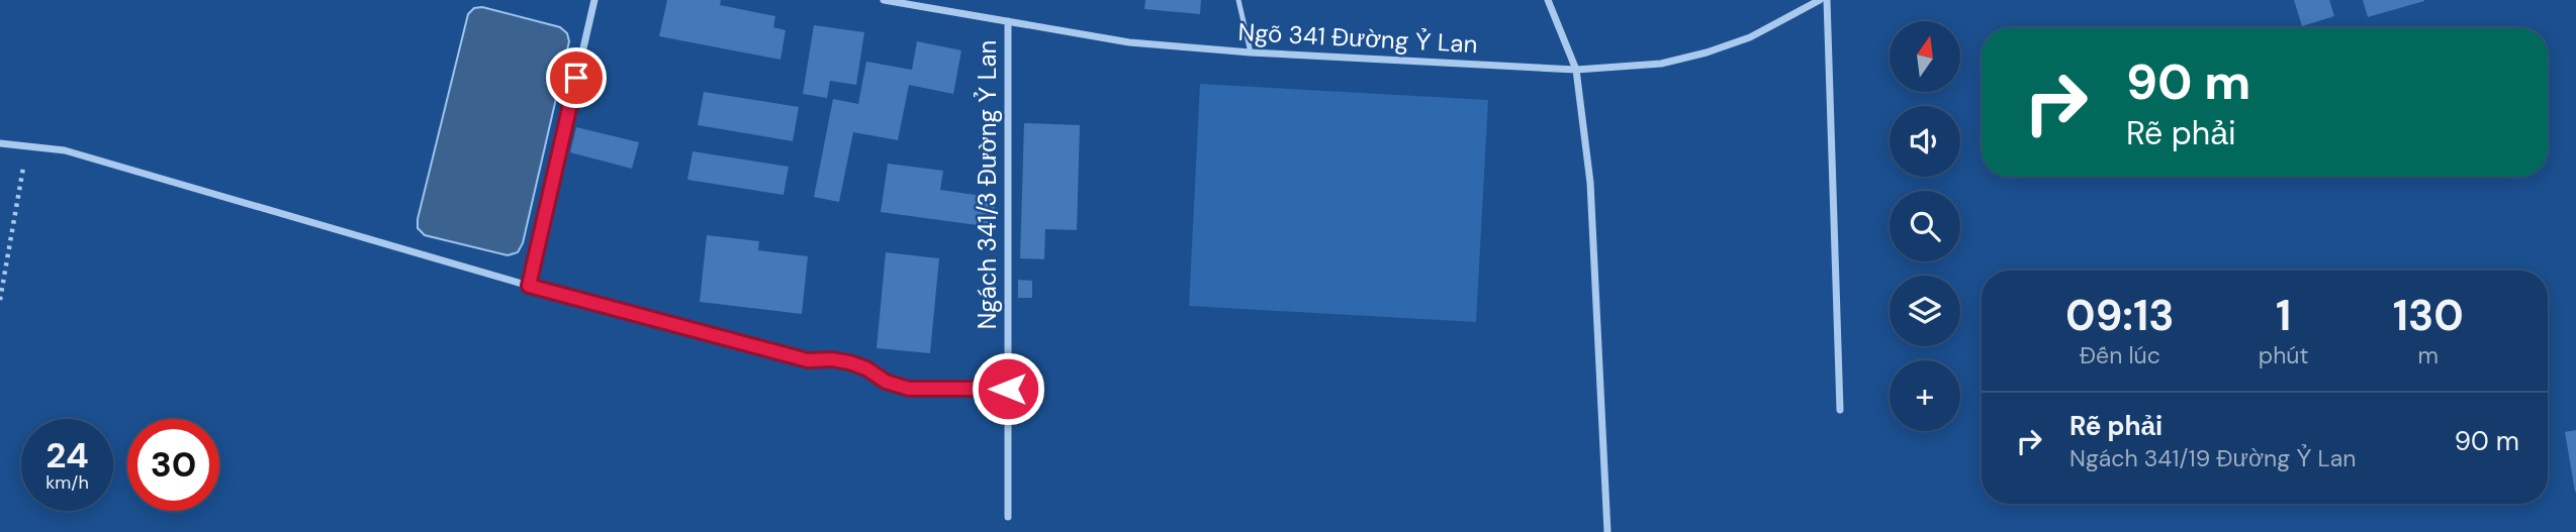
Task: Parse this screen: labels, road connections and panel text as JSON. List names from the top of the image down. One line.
{"streets":{"street":["Ngõ 341 Đường Ỷ Lan","Ngách 341/3 Đường Ỷ Lan"]},"crossings":[["Ngõ 341 Đường Ỷ Lan","Ngách 341/3 Đường Ỷ Lan"]],"north":"top","page":{"map_buttons":"+","turn":["90 m","Rẽ phải"],"eta":["09:13","Đến lúc","1","phút","130","m"],"list":[{"name":"Rẽ phải","note":"Ngách 341/19 Đường Ỷ Lan","value":"90 m"}],"speed":"24 km/h","limit":"30"}}
